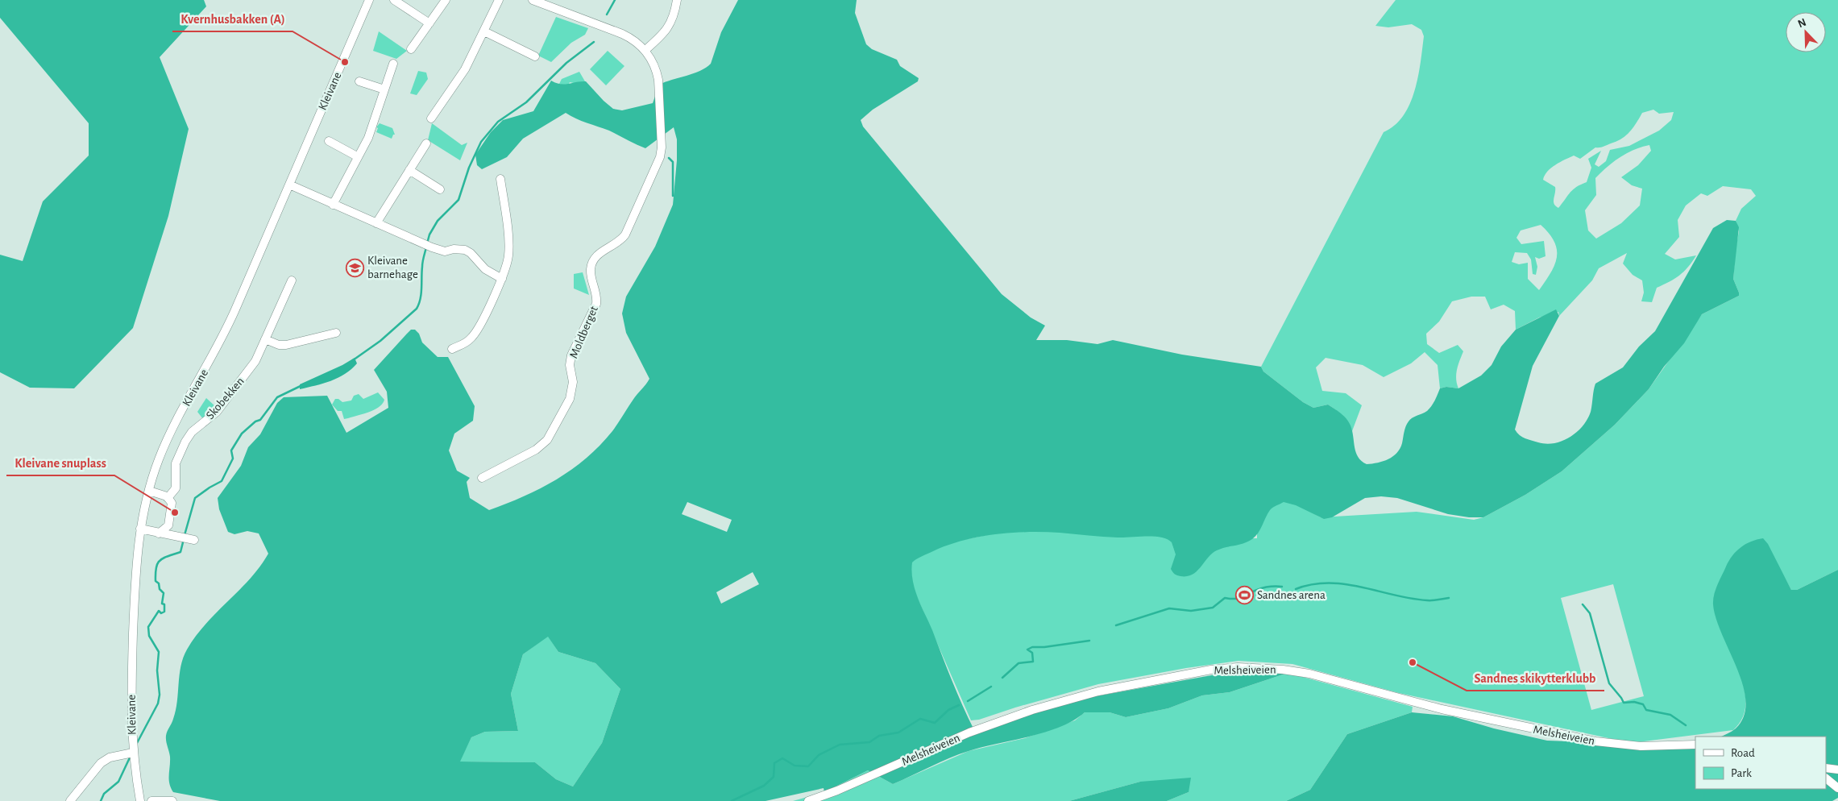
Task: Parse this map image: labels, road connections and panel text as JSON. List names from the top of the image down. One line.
{"streets":{"street":["Kleivane","Moldberget","Skobekken","Melsheiveien"]},"places":{"other":["Kvernhusbakken (A)","Kleivane snuplass","Sandnes skikytterklubb"],"school or university":["Kleivane barnehage"],"sports":["Sandnes arena"]},"legend":["Road","Park"],"north":"top left"}
